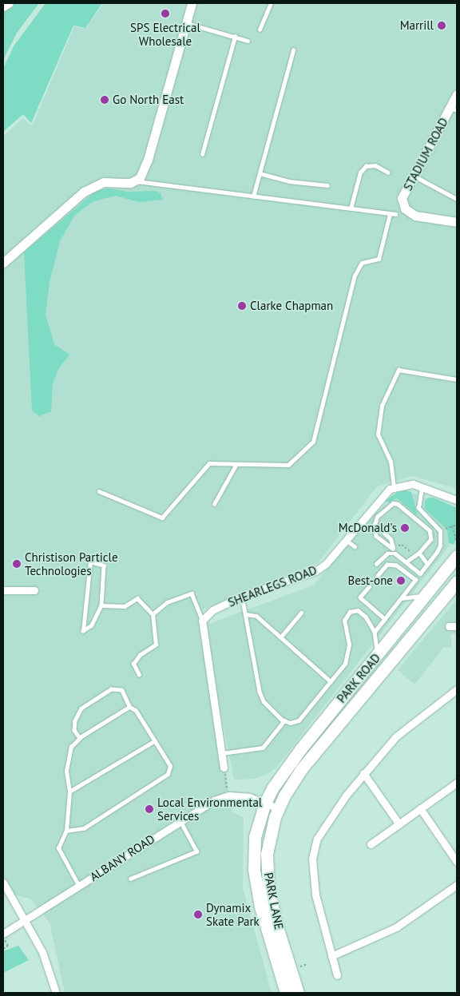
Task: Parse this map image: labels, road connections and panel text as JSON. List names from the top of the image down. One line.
{"streets":{"highway":["PARK ROAD","PARK LANE"],"street":["STADIUM ROAD","SHEARLEGS ROAD","ALBANY ROAD"]},"crossings":[["PARK ROAD","ALBANY ROAD"],["PARK ROAD","PARK LANE"],["ALBANY ROAD","PARK LANE"]],"places":["SPS Electrical Wholesale","Marrill","Go North East","Clarke Chapman","McDonald's","Christison Particle Technologies","Best-one","Local Environmental Services","Dynamix Skate Park"]}
